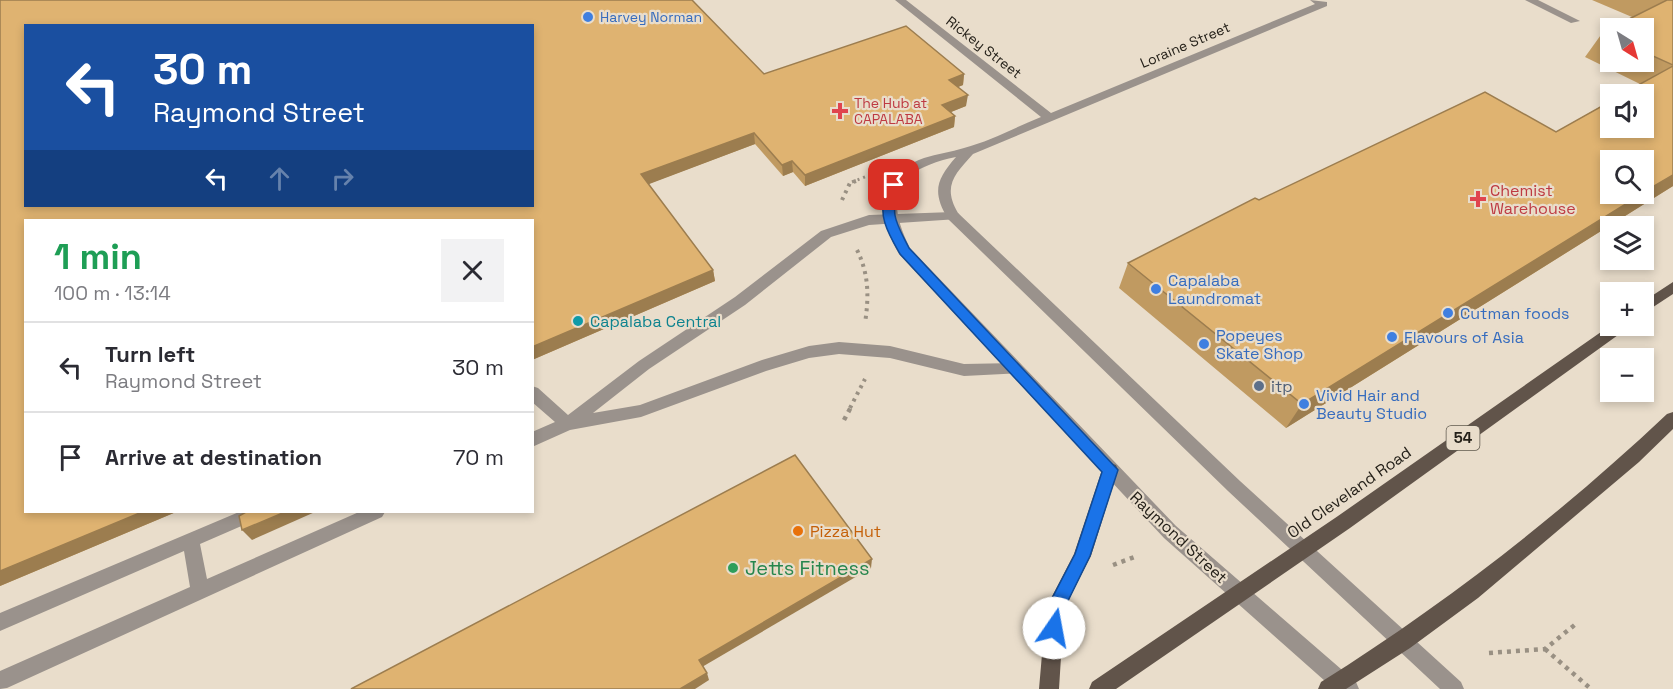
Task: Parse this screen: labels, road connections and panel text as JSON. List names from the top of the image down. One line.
{"streets":{"main road":["54","Old Cleveland Road"],"street":["Loraine Street","Rickey Street","Raymond Street"]},"crossings":[["Loraine Street","Rickey Street"],["Old Cleveland Road","Raymond Street"]],"places":{"other":["Harvey Norman","Capalaba Laundromat","Cutman foods","Capalaba Central","Flavours of Asia","Popeyes Skate Shop","itp","Vivid Hair and Beauty Studio","Pizza Hut","Jetts Fitness"],"health":["The Hub at CAPALABA","Chemist Warehouse"]},"north":"bottom right","page":{"map_buttons":["+","−"],"turn":["30 m","Raymond Street"],"heading":["1 min","100 m · 13:14"],"list":[{"name":"Turn left","note":"Raymond Street","value":"30 m"},{"name":"Arrive at destination","value":"70 m"}]}}
